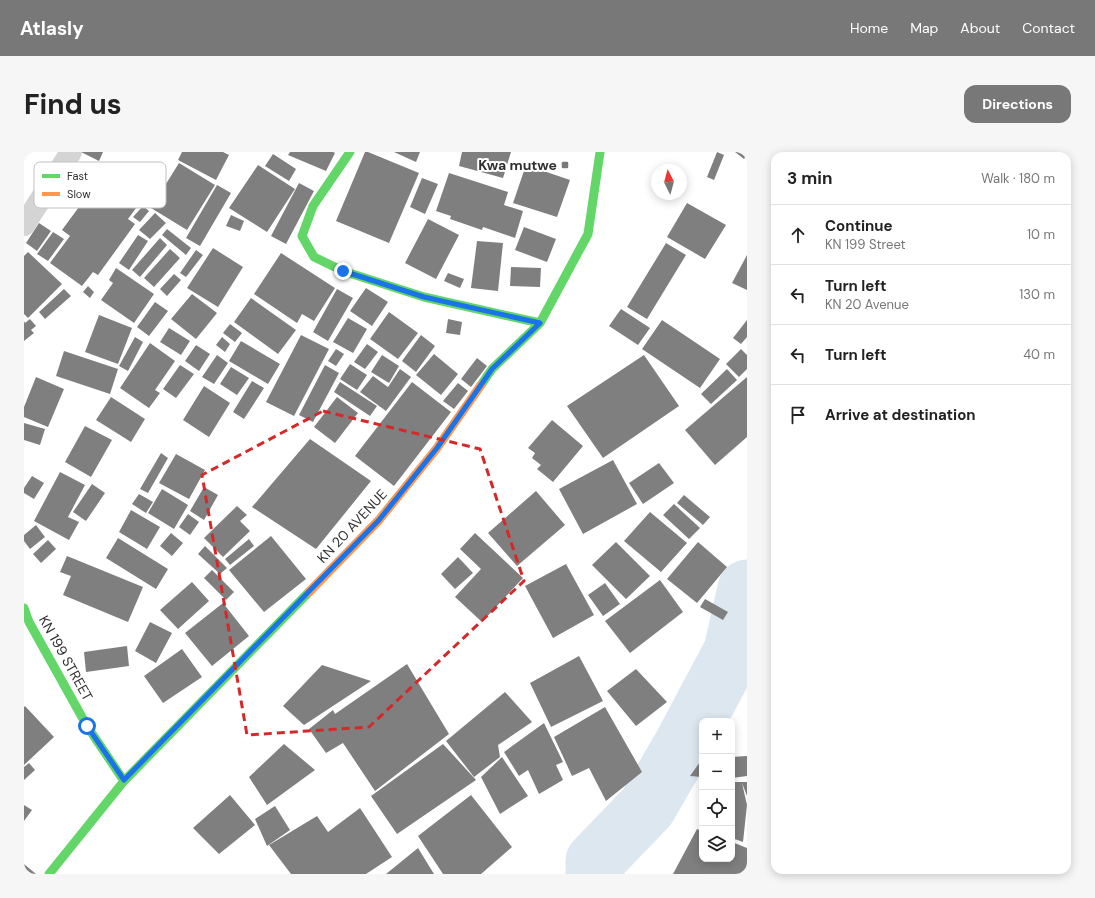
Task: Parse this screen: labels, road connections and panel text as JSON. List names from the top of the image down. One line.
{"streets":{"main road":["KN 20 AVENUE","KN 199 STREET"]},"crossings":[["KN 20 AVENUE","KN 199 STREET"]],"places":{"transit":["Kwa mutwe"]},"legend":["Fast","Slow"],"north":"top","page":{"header":"Atlasly","nav":["Home","Map","About","Contact"],"buttons":"Directions","title":"Find us","heading":["3 min","Walk · 180 m"],"list":[["Continue","KN 199 Street","10 m"],["Turn left","KN 20 Avenue","130 m"],["Turn left","40 m"],"Arrive at destination"],"map_buttons":["+","−"]}}
